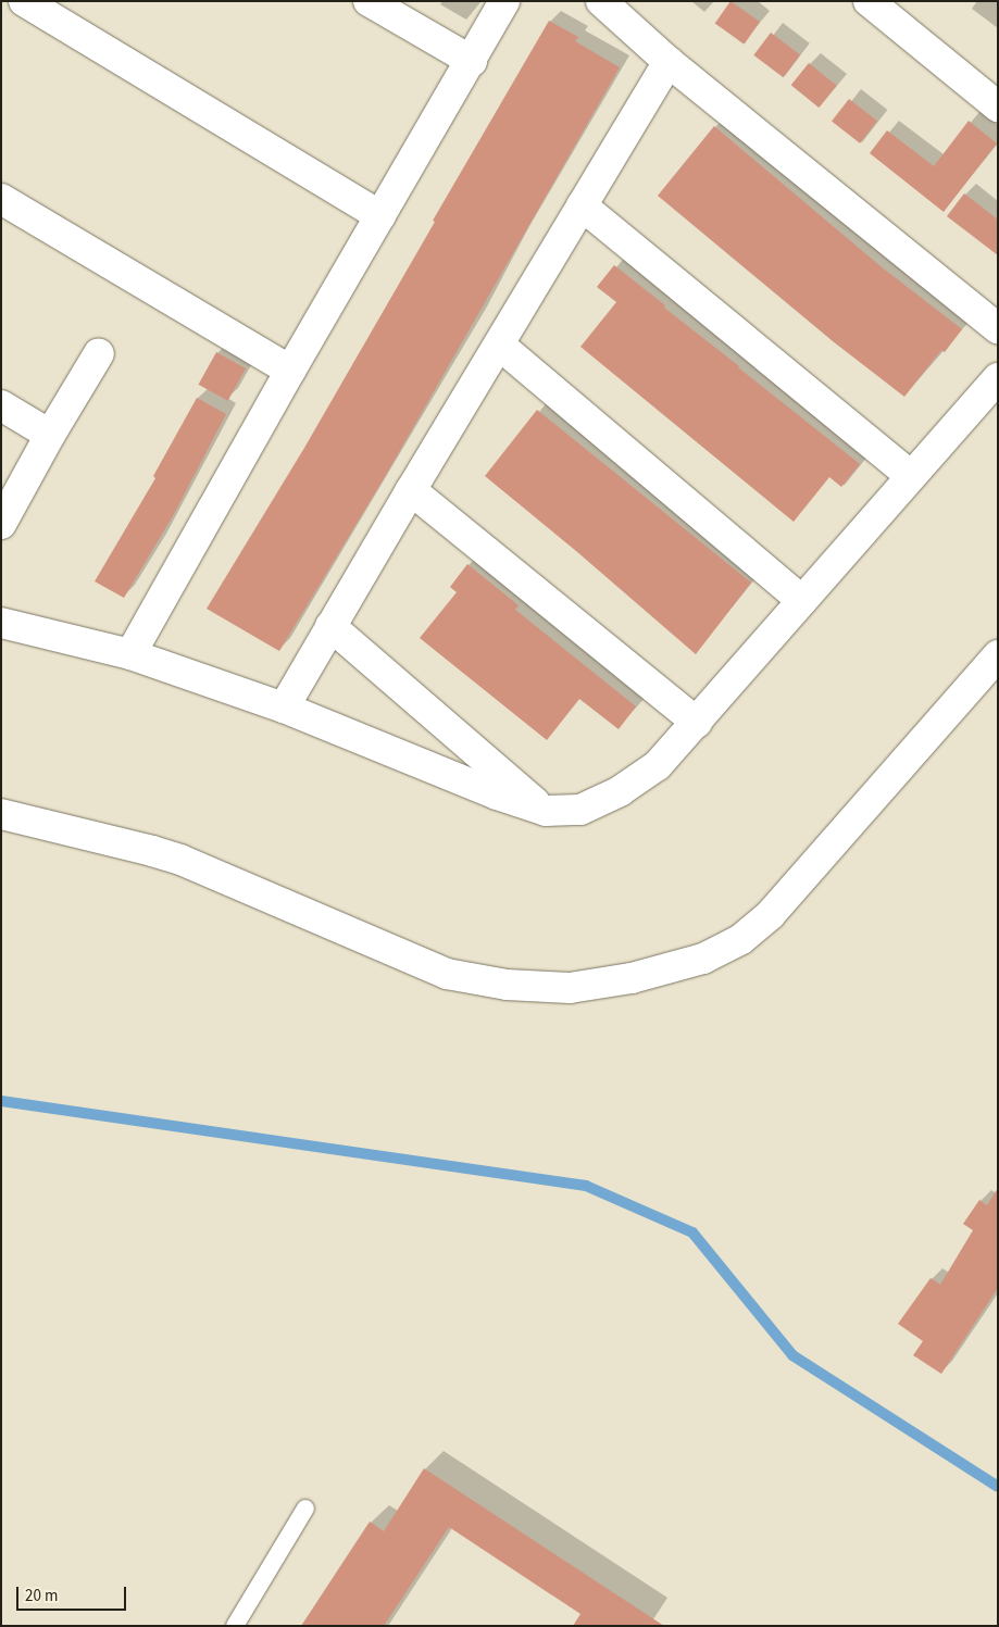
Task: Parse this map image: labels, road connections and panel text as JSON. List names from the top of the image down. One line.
{"scale_bar":"20 m"}
